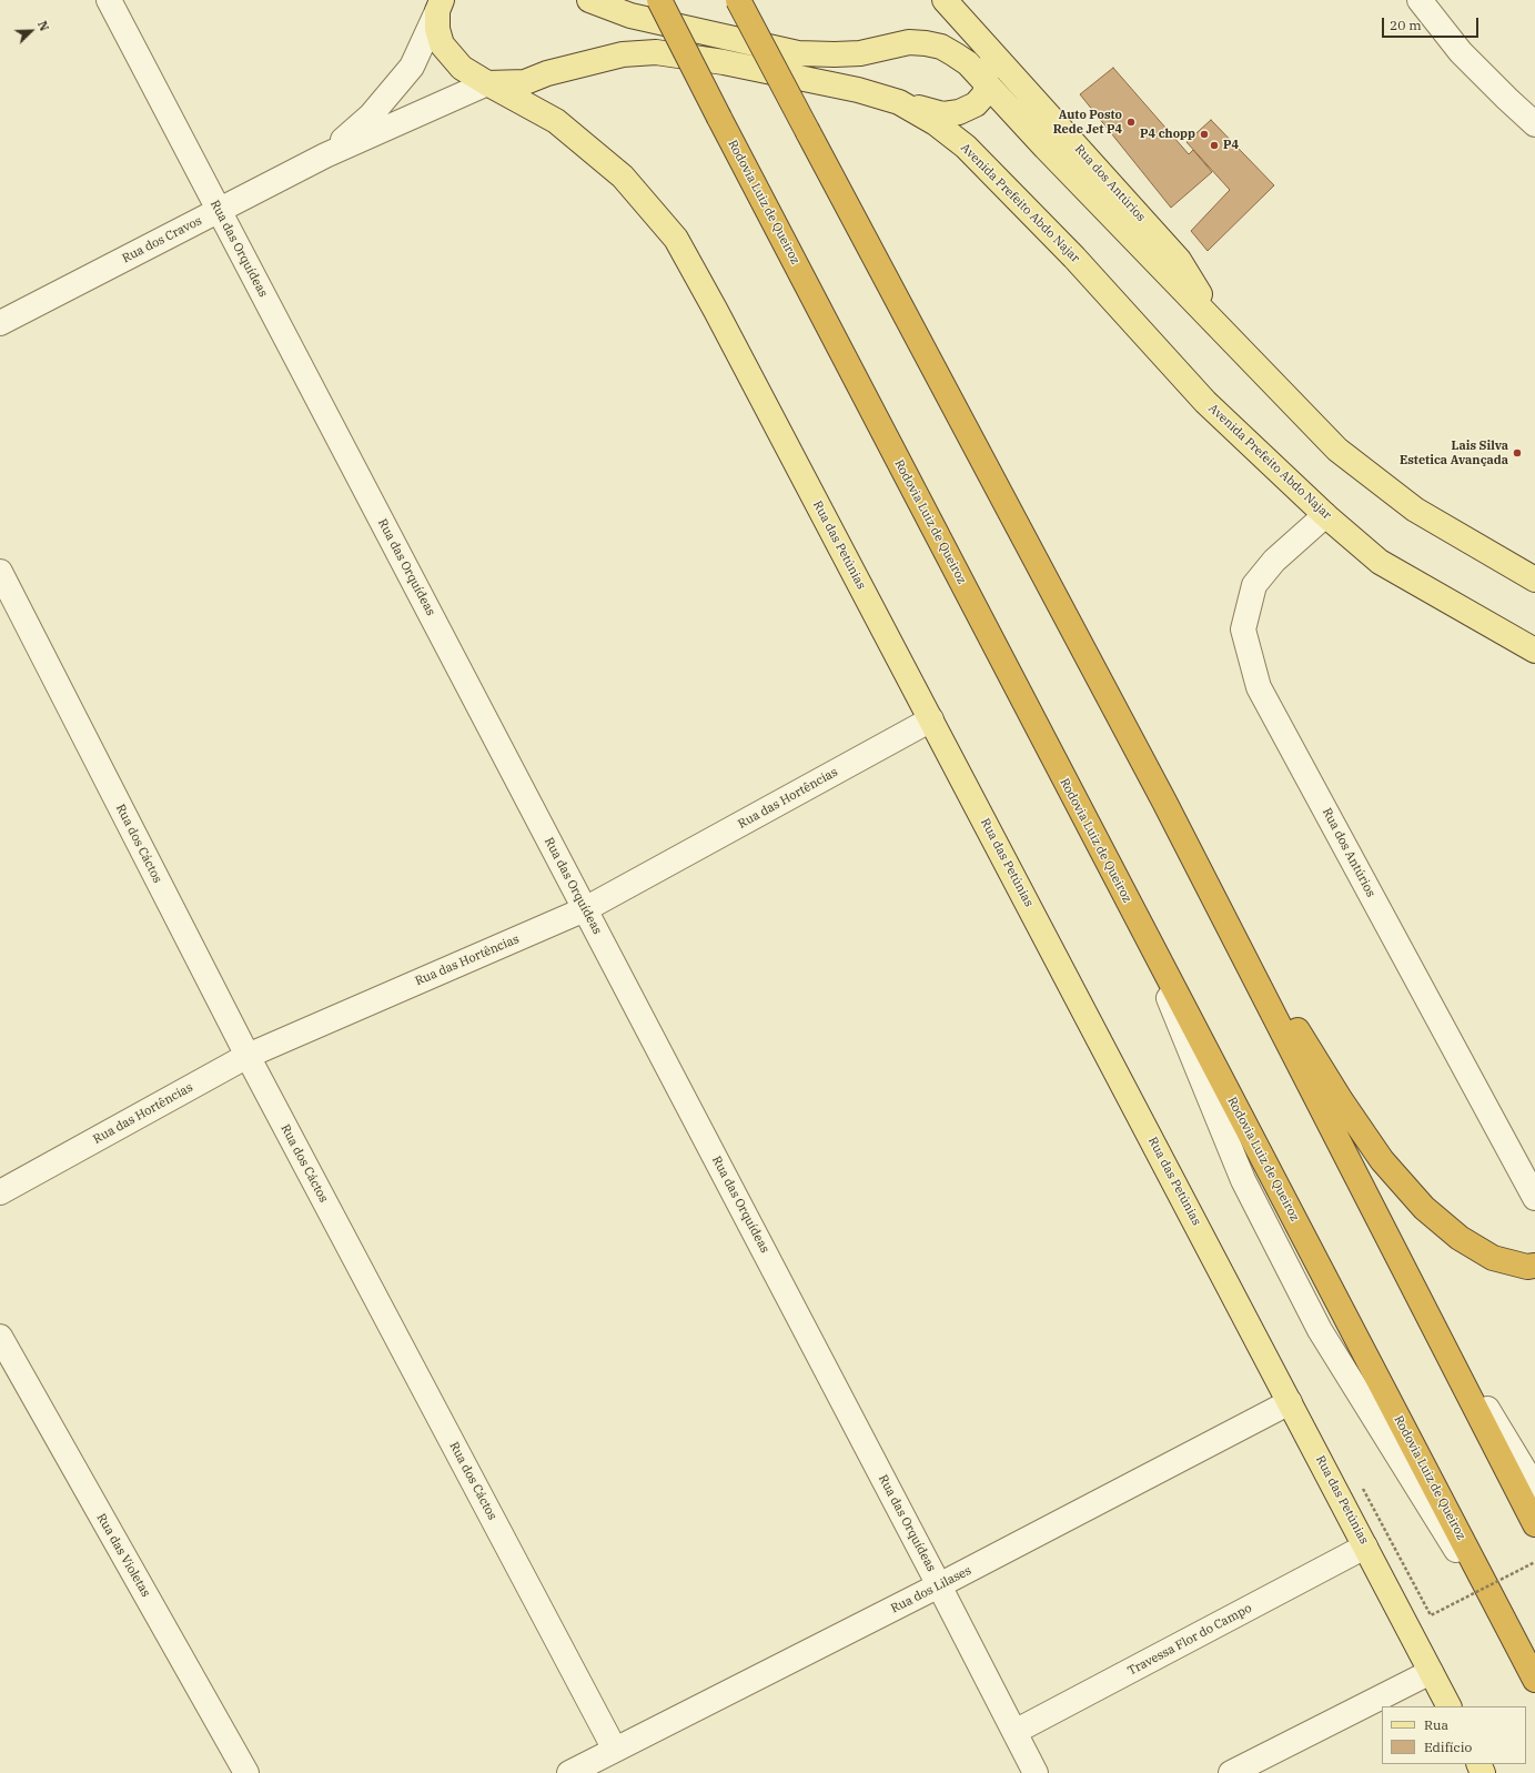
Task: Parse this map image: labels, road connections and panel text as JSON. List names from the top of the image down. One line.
{"streets":{"highway":["Rodovia Luiz de Queiroz"],"main road":["Rua dos Antúrios","Avenida Prefeito Abdo Najar","Rua das Petúnias"],"street":["Rua dos Cravos","Rua das Orquídeas","Rua das Hortências","Rua dos Cáctos","Rua das Violetas","Rua dos Lilases","Travessa Flor do Campo"]},"crossings":[["Rua dos Antúrios","Avenida Prefeito Abdo Najar"],["Avenida Prefeito Abdo Najar","Rua dos Cravos"],["Avenida Prefeito Abdo Najar","Rua das Petúnias"],["Rua dos Cravos","Rua das Orquídeas"],["Rua dos Cravos","Rua das Petúnias"],["Rua das Orquídeas","Rua das Hortências"],["Rua das Orquídeas","Rua dos Lilases"],["Rua das Orquídeas","Travessa Flor do Campo"],["Rua das Petúnias","Rua das Hortências"],["Rua das Petúnias","Rua dos Lilases"],["Rua das Petúnias","Travessa Flor do Campo"],["Rua das Hortências","Rua dos Cáctos"],["Rua dos Cáctos","Rua dos Lilases"]],"places":["Auto Posto Rede Jet P4","P4 chopp","P4","Lais Silva Estetica Avançada"],"legend":["Rua","Edifício"],"scale_bar":"20 m","north":"top right"}
